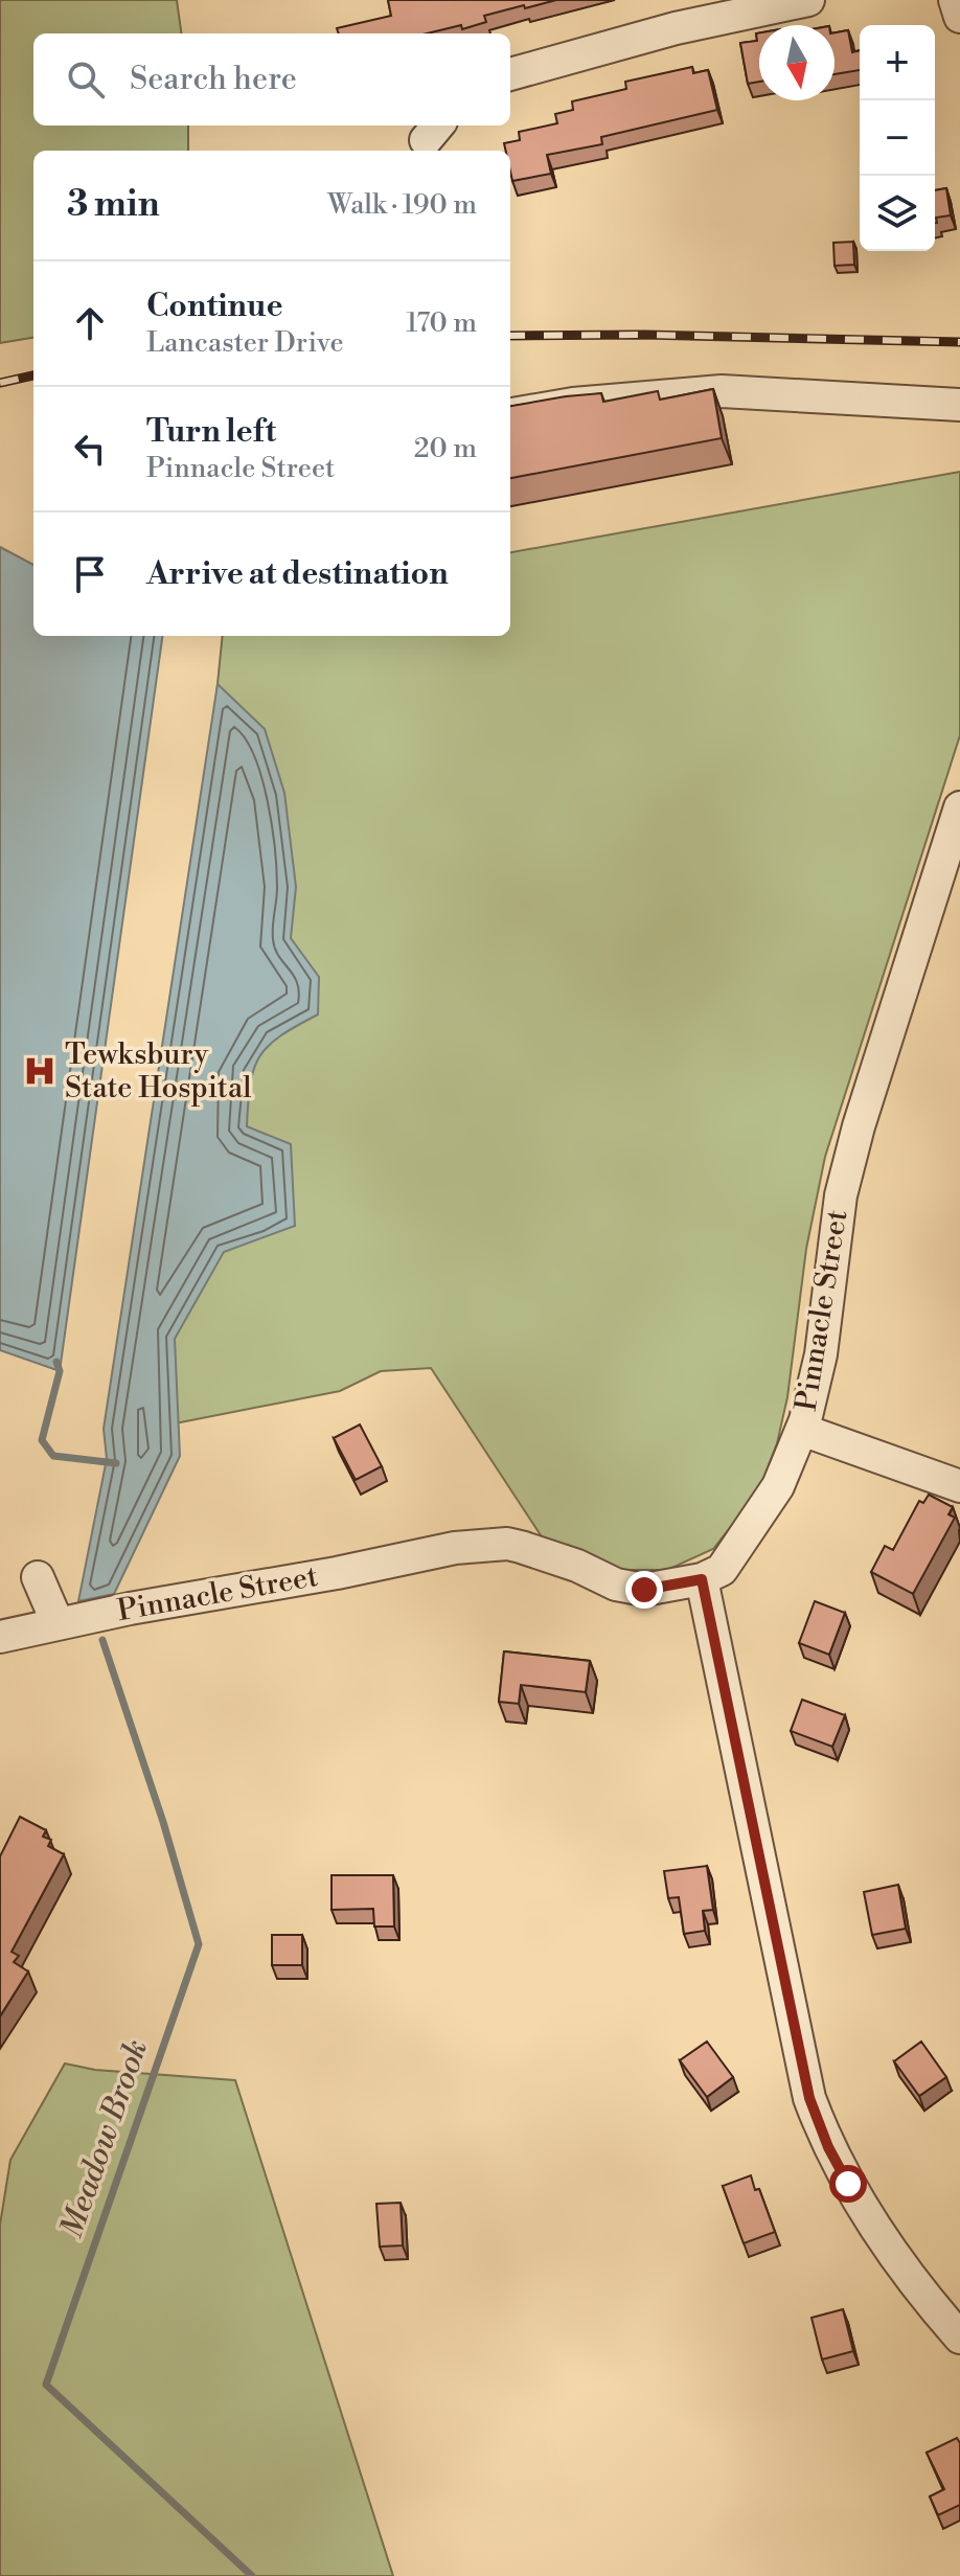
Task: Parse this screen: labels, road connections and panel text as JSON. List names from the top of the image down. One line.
{"streets":{"street":["Pinnacle Street"]},"water":["Meadow Brook"],"places":{"hospital":["Tewksbury State Hospital"]},"north":"bottom","page":{"map_buttons":["+","−"],"search":"Search here","heading":["3 min","Walk · 190 m"],"list":[["Continue","Lancaster Drive","170 m"],["Turn left","Pinnacle Street","20 m"],"Arrive at destination"]}}
